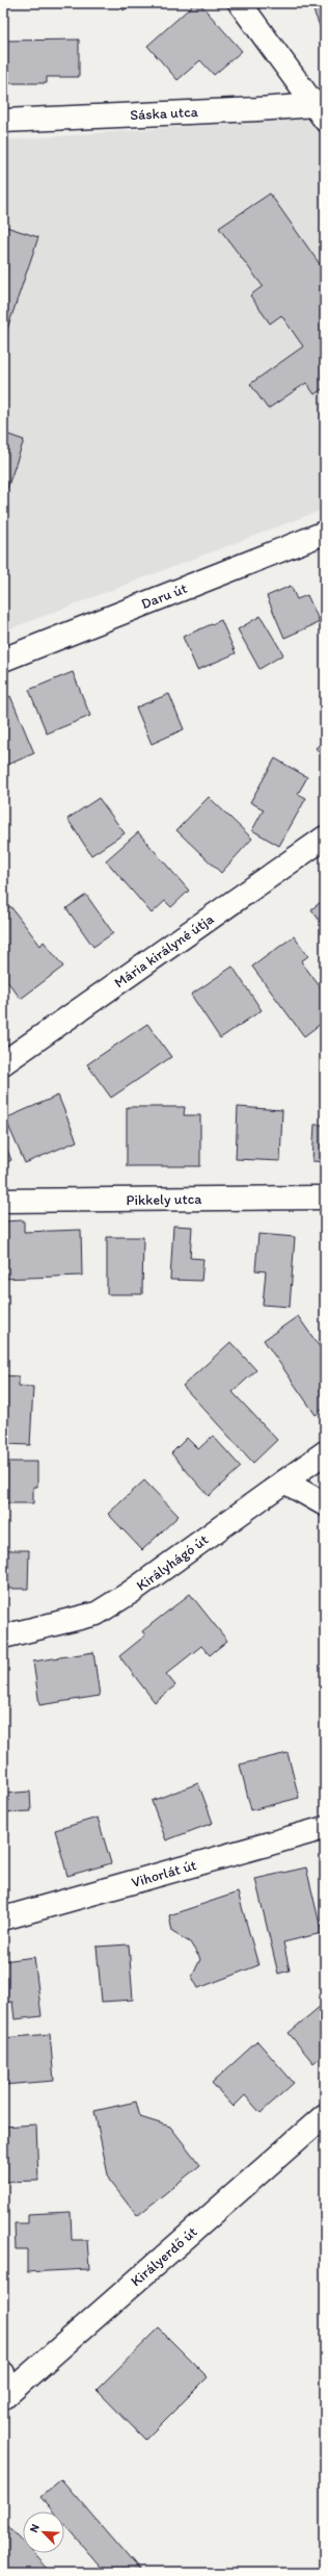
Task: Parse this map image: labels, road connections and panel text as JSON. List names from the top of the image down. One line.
{"streets":{"street":["Sáska utca","Daru út","Mária királyné útja","Pikkely utca","Királyhágó út","Vihorlát út","Királyerdő út"]},"north":"top left"}
